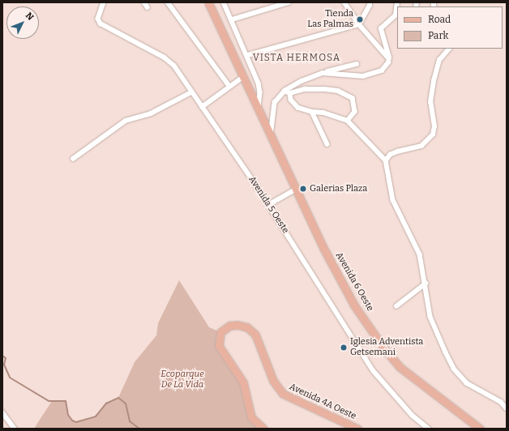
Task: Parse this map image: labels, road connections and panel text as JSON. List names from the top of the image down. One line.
{"streets":{"main road":["Avenida 6 Oeste","Avenida 4A Oeste"],"street":["Avenida 5 Oeste"]},"districts":["VISTA HERMOSA"],"parks":["Ecoparque De La Vida"],"places":["Tienda Las Palmas","Galerias Plaza","Iglesia Adventista Getsemani"],"legend":["Road","Park"],"north":"top right"}
